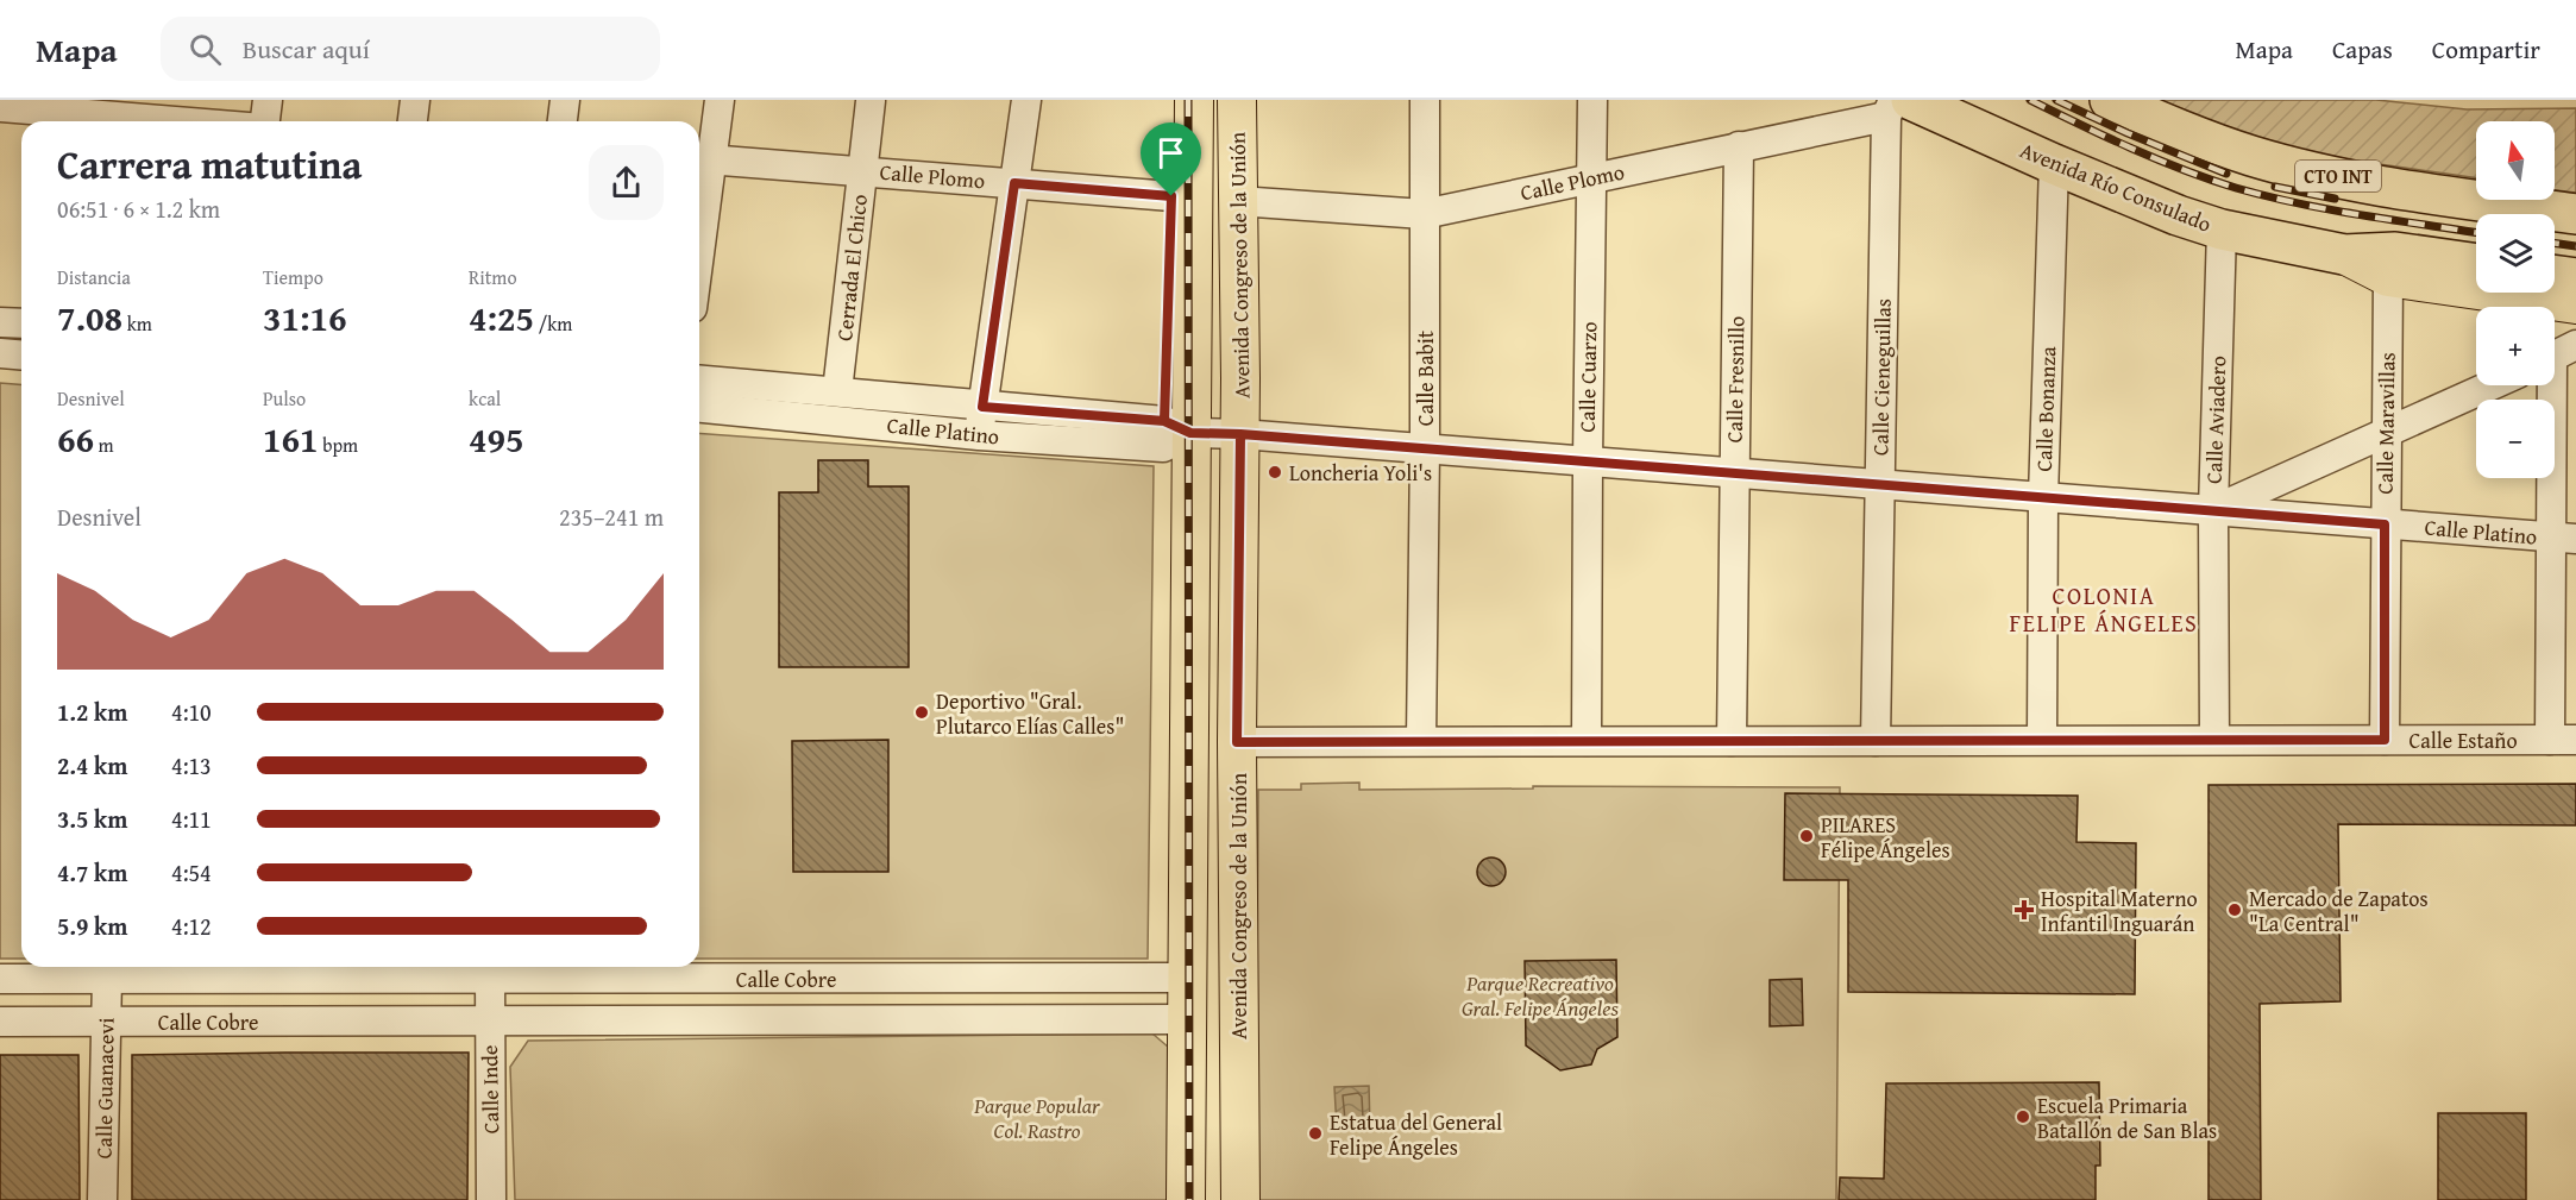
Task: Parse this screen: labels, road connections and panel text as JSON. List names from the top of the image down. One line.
{"streets":{"highway":["CTO INT","Avenida Río Consulado"],"main road":["Avenida Congreso de la Unión"],"street":["Calle Plomo","Cerrada El Chico","Calle Cuarzo","Calle Cieneguillas","Calle Babit","Calle Fresnillo","Calle Bonanza","Calle Aviadero","Calle Maravillas","Calle Platino","Calle Estaño","Calle Cobre","Calle Guanacevi","Calle Inde"]},"crossings":[["Calle Plomo","Avenida Río Consulado"],["Calle Plomo","Cerrada El Chico"],["Calle Plomo","Calle Cuarzo"],["Calle Plomo","Calle Cieneguillas"],["Calle Plomo","Calle Babit"],["Calle Plomo","Calle Fresnillo"],["Avenida Río Consulado","Calle Cieneguillas"],["Avenida Río Consulado","Calle Bonanza"],["Avenida Río Consulado","Calle Aviadero"],["Avenida Río Consulado","Calle Maravillas"],["Avenida Congreso de la Unión","Calle Platino"],["Avenida Congreso de la Unión","Calle Estaño"],["Avenida Congreso de la Unión","Calle Cobre"],["Cerrada El Chico","Calle Platino"],["Calle Cuarzo","Calle Platino"],["Calle Cuarzo","Calle Estaño"],["Calle Cieneguillas","Calle Platino"],["Calle Cieneguillas","Calle Estaño"],["Calle Babit","Calle Platino"],["Calle Babit","Calle Estaño"],["Calle Fresnillo","Calle Platino"],["Calle Fresnillo","Calle Estaño"],["Calle Bonanza","Calle Platino"],["Calle Bonanza","Calle Estaño"],["Calle Aviadero","Calle Platino"],["Calle Aviadero","Calle Estaño"],["Calle Maravillas","Calle Platino"],["Calle Maravillas","Calle Estaño"],["Calle Cobre","Calle Guanacevi"],["Calle Cobre","Calle Inde"]],"districts":["COLONIA FELIPE ÁNGELES"],"parks":["Parque Recreativo Gral. Felipe Ángeles","Parque Popular Col. Rastro"],"places":{"other":["Loncheria Yoli's","Deportivo \"Gral. Plutarco Elías Calles\"","PILARES Félipe Ángeles","Mercado de Zapatos \"La Central\"","Escuela Primaria Batallón de San Blas","Estatua del General Felipe Ángeles"],"health":["Hospital Materno Infantil Inguarán"]},"north":"top","page":{"header":"Mapa","search":"Buscar aquí","nav":["Mapa","Capas","Compartir"],"map_buttons":["+","−"],"heading":["Carrera matutina","06:51 · 6 × 1.2 km"],"stats":[["Distancia","7.08 km"],["Tiempo","31:16"],["Ritmo","4:25 /km"],["Desnivel","66 m"],["Pulso","161 bpm"],["kcal","495"]],"chart":["Desnivel","235–241 m"],"list":[{"name":"1.2 km","note":"4:10"},{"name":"2.4 km","note":"4:13"},{"name":"3.5 km","note":"4:11"},{"name":"4.7 km","note":"4:54"},{"name":"5.9 km","note":"4:12"}]}}
